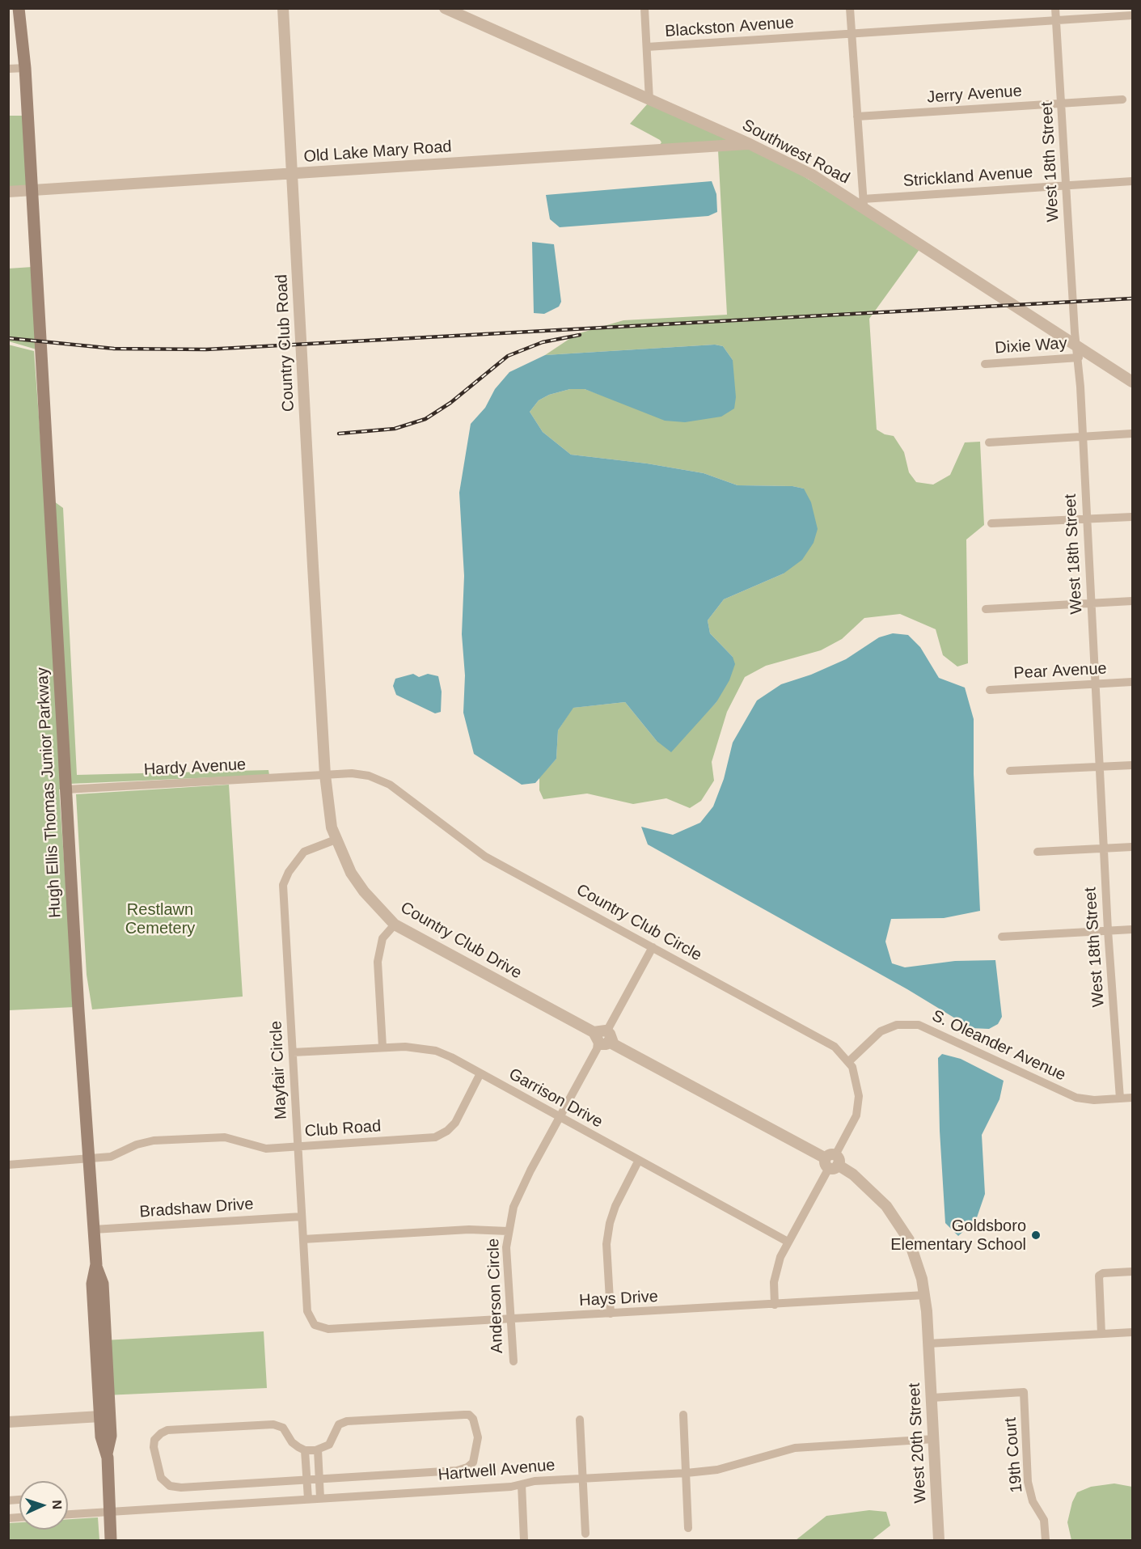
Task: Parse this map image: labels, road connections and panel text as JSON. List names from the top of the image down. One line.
{"streets":{"main road":["Hugh Ellis Thomas Junior Parkway"],"street":["Blackston Avenue","Jerry Avenue","Old Lake Mary Road","Southwest Road","West 18th Street","Strickland Avenue","Country Club Road","Dixie Way","Pear Avenue","Hardy Avenue","Country Club Circle","Country Club Drive","S. Oleander Avenue","Mayfair Circle","Garrison Drive","Club Road","Bradshaw Drive","Anderson Circle","Hays Drive","West 20th Street","19th Court","Hartwell Avenue"]},"crossings":[["Blackston Avenue","West 18th Street"],["Jerry Avenue","West 18th Street"],["Old Lake Mary Road","Southwest Road"],["Old Lake Mary Road","Country Club Road"],["Old Lake Mary Road","Hugh Ellis Thomas Junior Parkway"],["Southwest Road","West 18th Street"],["Southwest Road","Strickland Avenue"],["West 18th Street","Strickland Avenue"],["West 18th Street","Dixie Way"],["West 18th Street","Pear Avenue"],["West 18th Street","S. Oleander Avenue"],["Country Club Road","Country Club Drive"],["Hardy Avenue","Hugh Ellis Thomas Junior Parkway"],["Hardy Avenue","Country Club Circle"],["Hardy Avenue","Country Club Drive"],["Hugh Ellis Thomas Junior Parkway","Club Road"],["Hugh Ellis Thomas Junior Parkway","Bradshaw Drive"],["Hugh Ellis Thomas Junior Parkway","Hartwell Avenue"],["Country Club Circle","Country Club Drive"],["Country Club Circle","S. Oleander Avenue"],["Country Club Circle","Garrison Drive"],["Country Club Circle","Anderson Circle"],["Country Club Circle","Hays Drive"],["Country Club Drive","Mayfair Circle"],["Country Club Drive","Anderson Circle"],["Country Club Drive","Hays Drive"],["Country Club Drive","West 20th Street"],["Mayfair Circle","Garrison Drive"],["Mayfair Circle","Club Road"],["Mayfair Circle","Bradshaw Drive"],["Mayfair Circle","Hays Drive"],["Garrison Drive","Club Road"],["Garrison Drive","Anderson Circle"],["Anderson Circle","Hays Drive"],["West 20th Street","19th Court"],["West 20th Street","Hartwell Avenue"]],"parks":["Restlawn Cemetery"],"places":["Goldsboro Elementary School"],"north":"right"}
